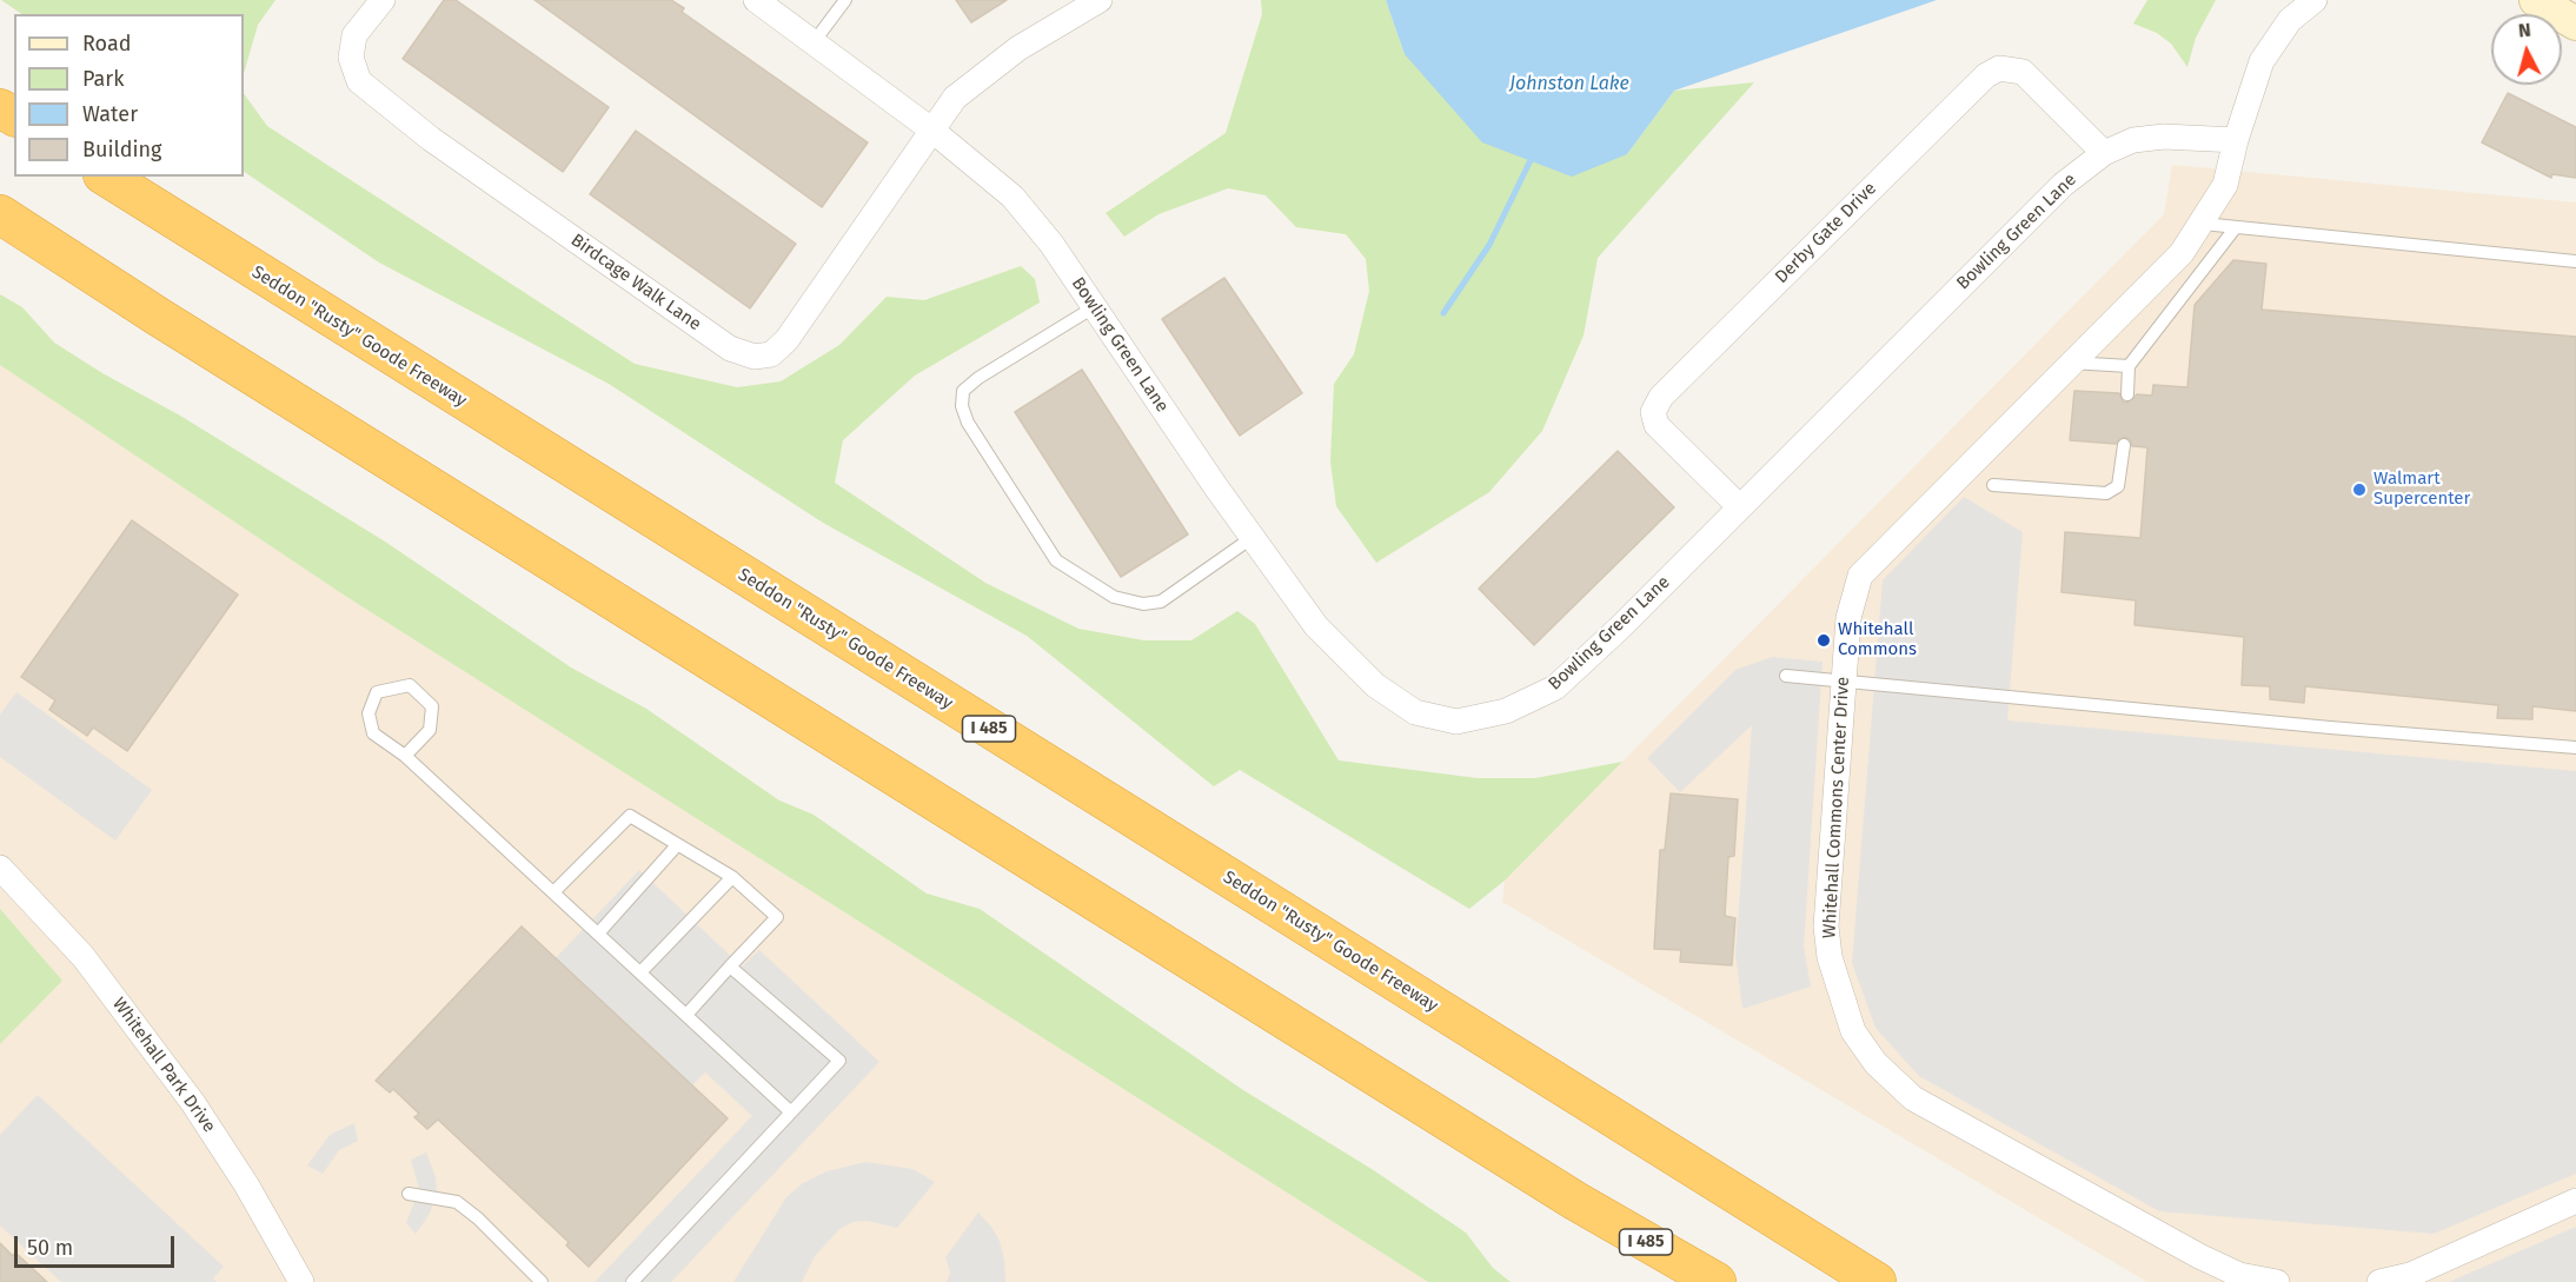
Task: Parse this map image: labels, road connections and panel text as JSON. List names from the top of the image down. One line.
{"streets":{"highway":["Seddon \"Rusty\" Goode Freeway","I 485"],"street":["Bowling Green Lane","Derby Gate Drive","Birdcage Walk Lane","Whitehall Commons Center Drive","Whitehall Park Drive"]},"crossings":[["Bowling Green Lane","Derby Gate Drive"],["Bowling Green Lane","Birdcage Walk Lane"],["Bowling Green Lane","Whitehall Commons Center Drive"]],"water":["Johnston Lake"],"places":["Walmart Supercenter","Whitehall Commons"],"legend":["Road","Park","Water","Building"],"scale_bar":"50 m","north":"top"}
